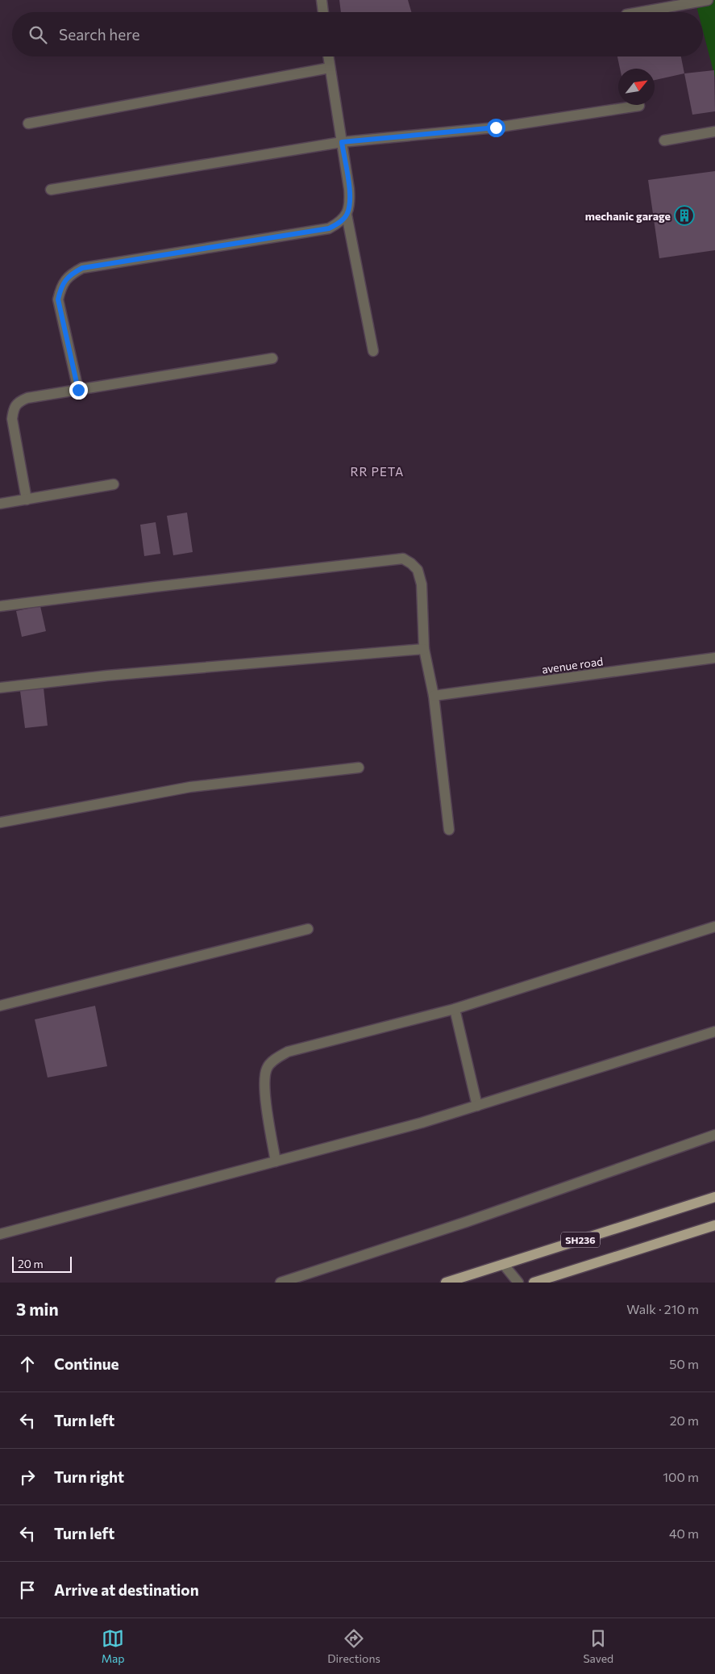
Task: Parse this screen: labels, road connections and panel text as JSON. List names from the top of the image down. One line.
{"streets":{"main road":["SH236"],"street":["avenue road"]},"districts":["RR PETA"],"places":{"building":["mechanic garage"]},"scale_bar":"20 m","north":"top right","page":{"search":"Search here","scale":"20 m","heading":["3 min","Walk · 210 m"],"list":[["Continue","50 m"],["Turn left","20 m"],["Turn right","100 m"],["Turn left","40 m"],"Arrive at destination"],"nav":["Map","Directions","Saved"]}}
